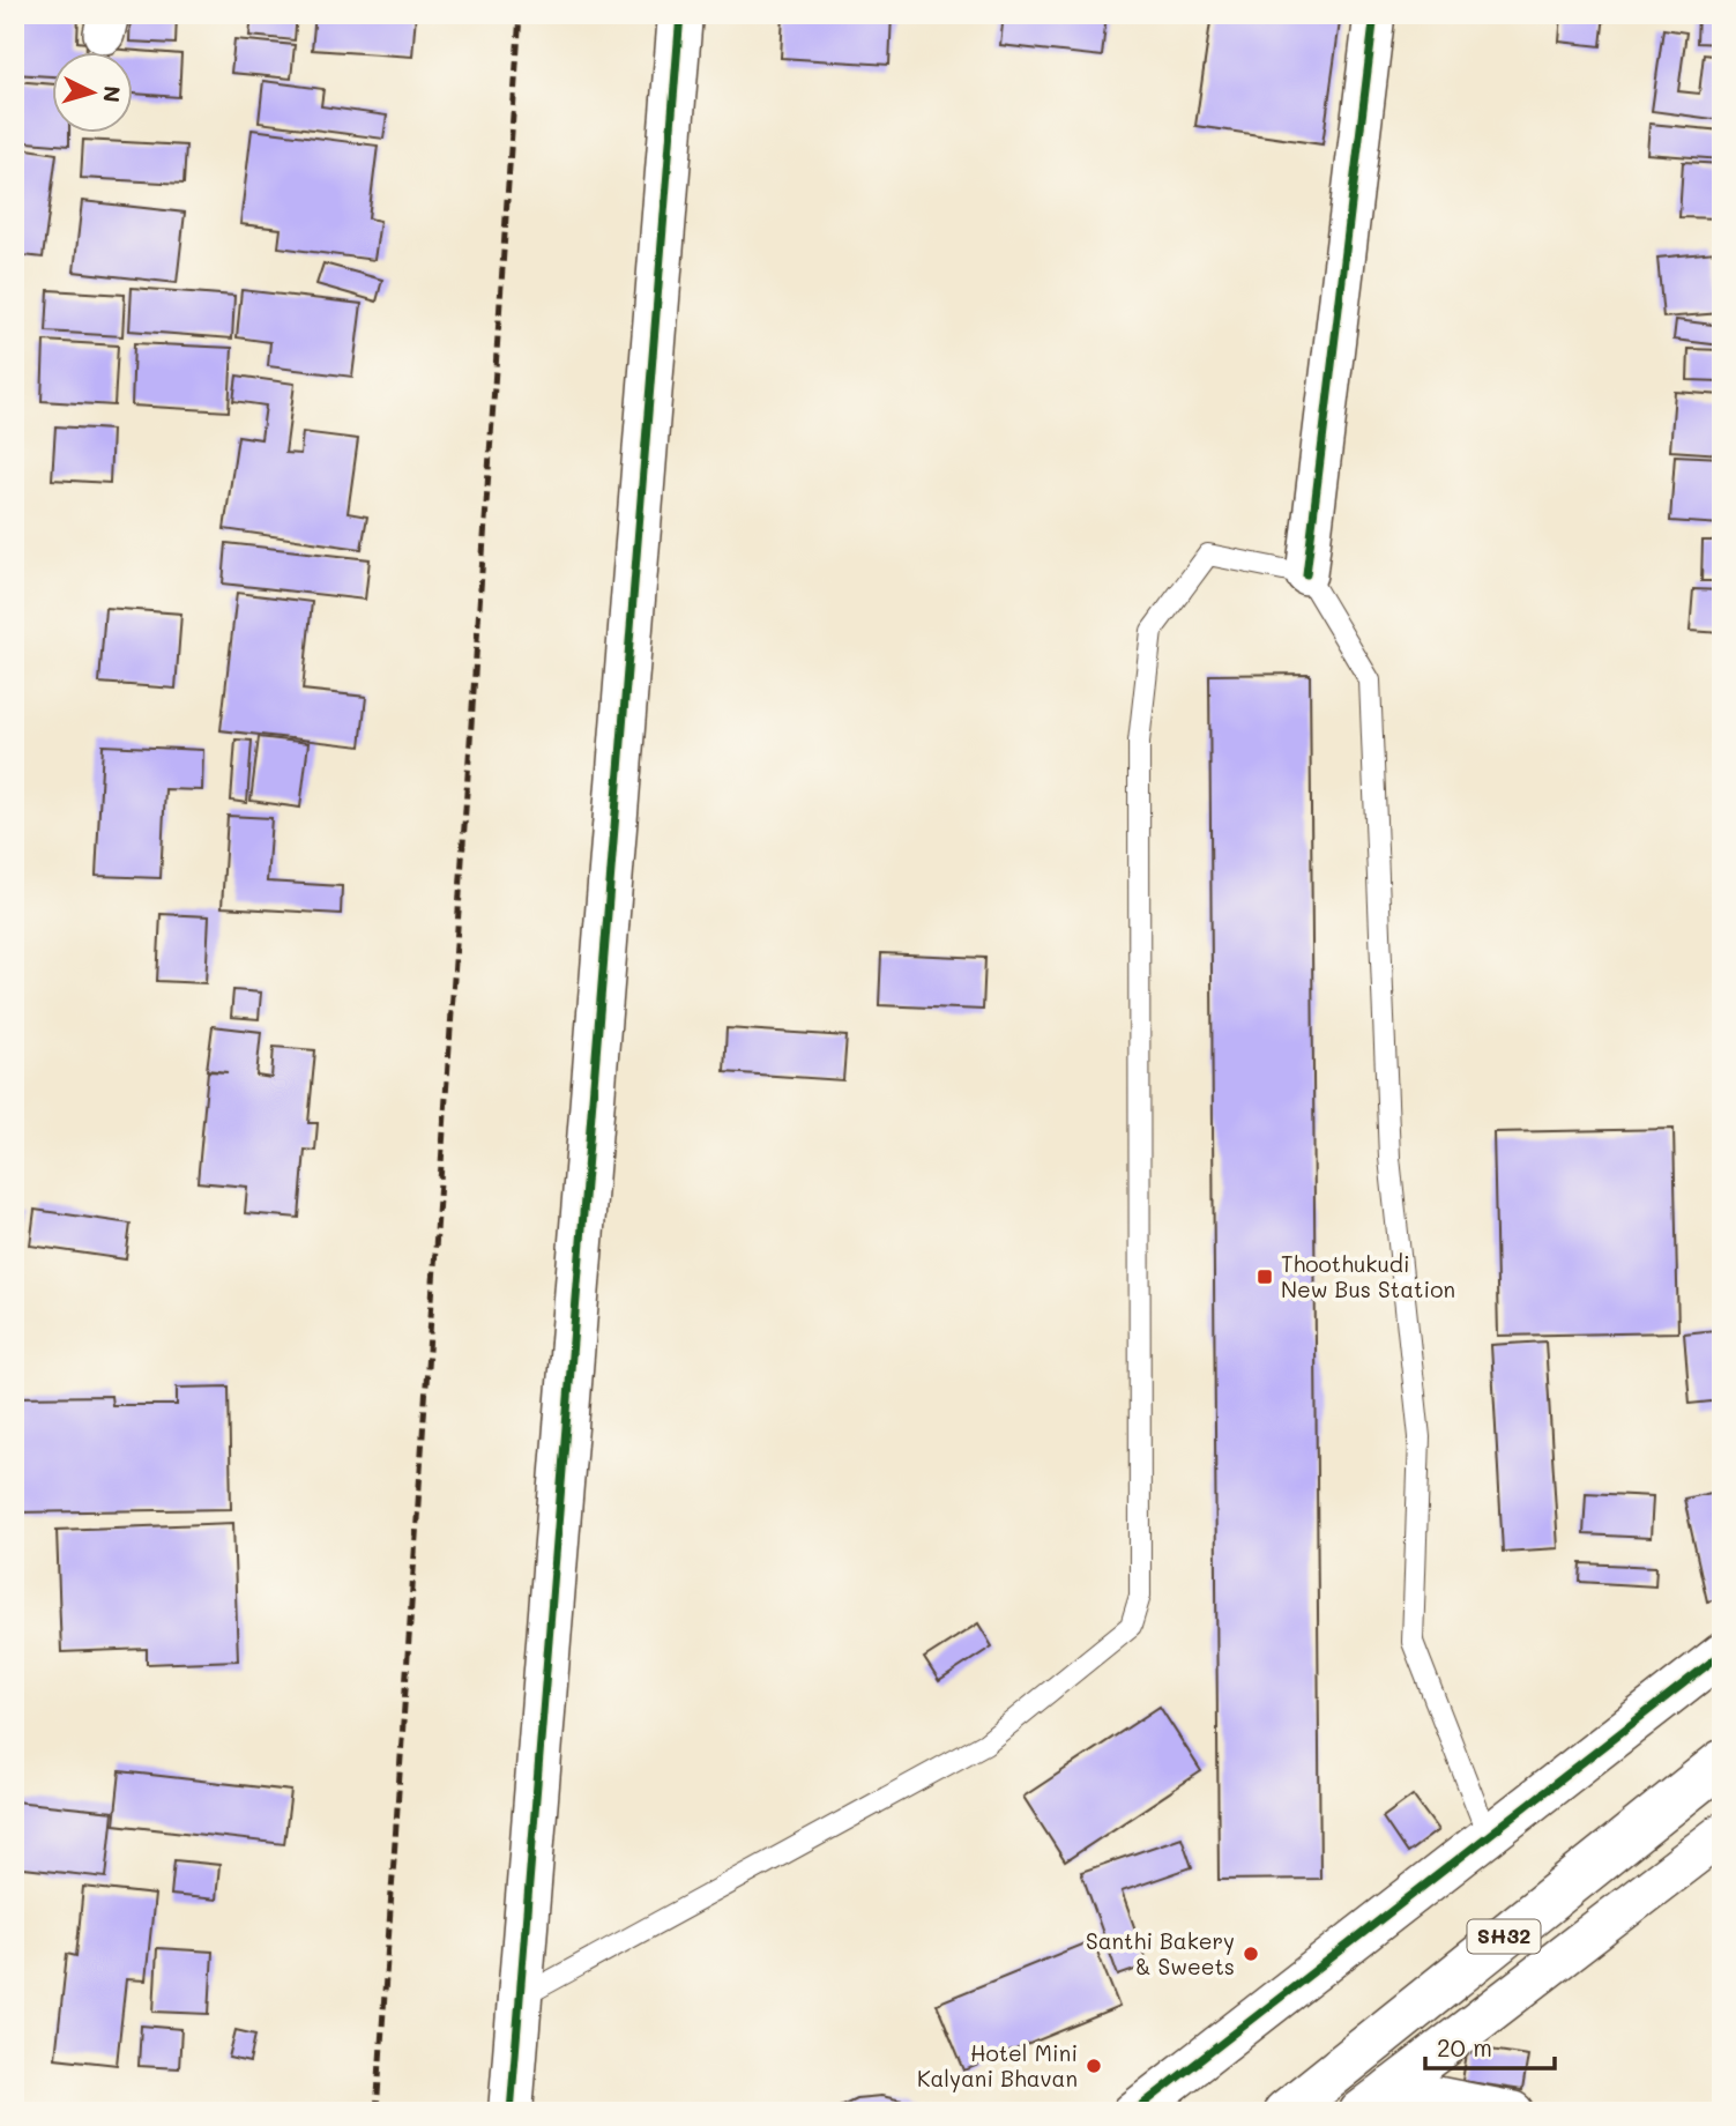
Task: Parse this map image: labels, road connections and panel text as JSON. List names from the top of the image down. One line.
{"streets":{"street":["SH32"]},"places":{"transit":["Thoothukudi New Bus Station"],"other":["Santhi Bakery & Sweets","Hotel Mini Kalyani Bhavan"]},"scale_bar":"20 m","north":"right"}
